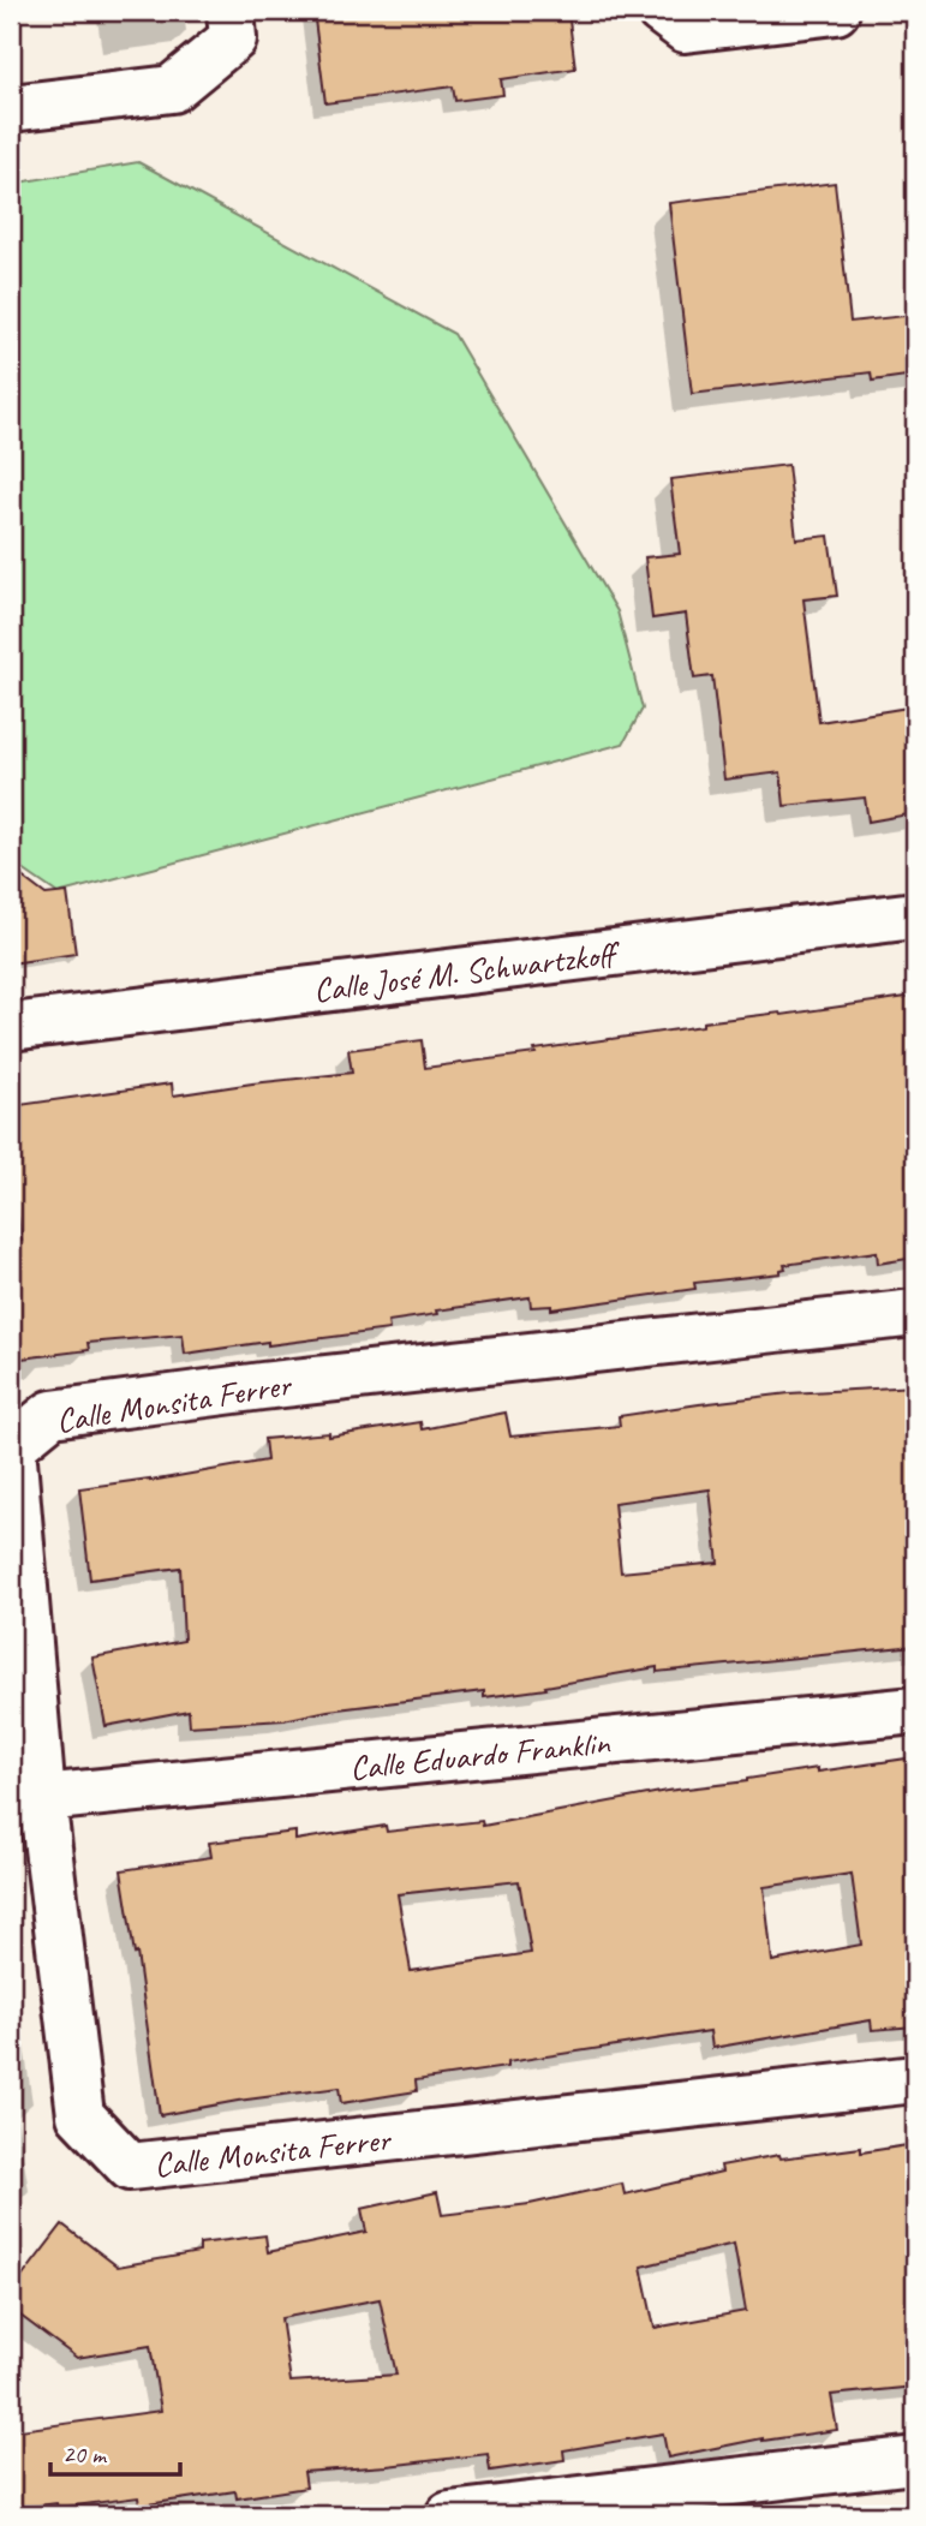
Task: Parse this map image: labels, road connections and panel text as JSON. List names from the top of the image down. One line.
{"streets":{"street":["Calle José M. Schwartzkoff","Calle Monsita Ferrer","Calle Eduardo Franklin"]},"crossings":[["Calle Monsita Ferrer","Calle Eduardo Franklin"]],"scale_bar":"20 m"}
